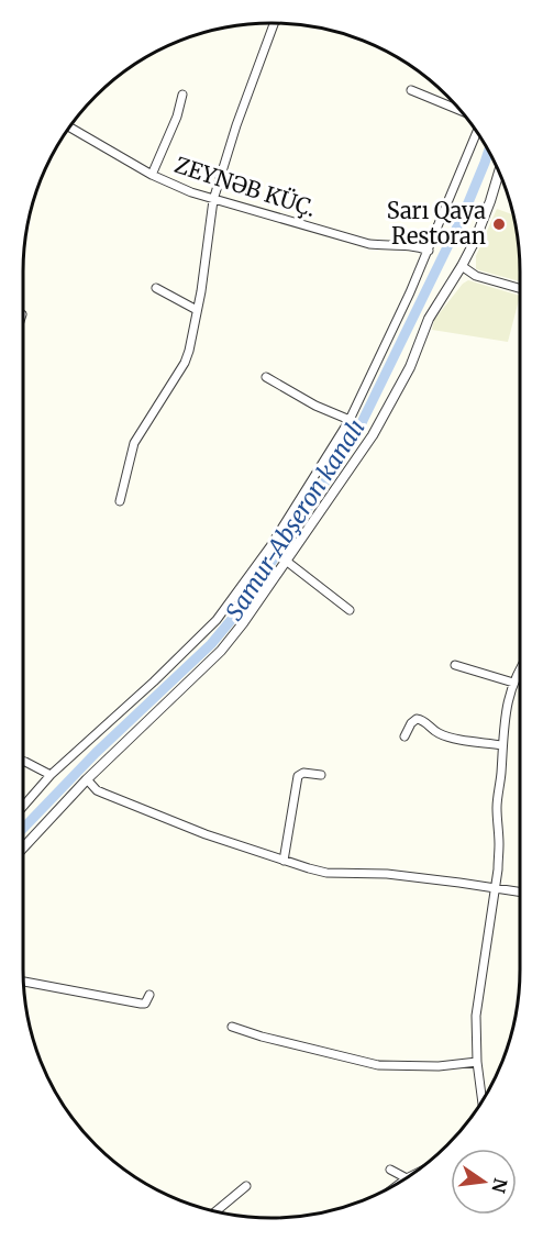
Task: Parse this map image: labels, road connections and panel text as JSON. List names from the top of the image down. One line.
{"streets":{"street":["ZEYNƏB KÜÇ."]},"water":["Samur-Abşeron kanalı"],"places":["Sarı Qaya Restoran"],"north":"right"}
